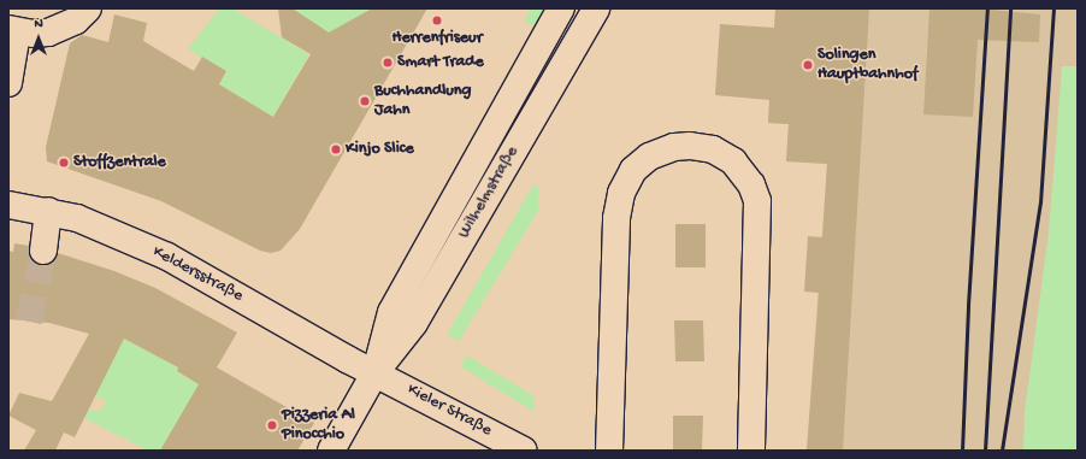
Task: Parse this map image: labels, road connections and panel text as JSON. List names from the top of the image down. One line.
{"streets":{"street":["Wilhelmstraße","Keldersstraße","Kieler Straße"]},"crossings":[["Wilhelmstraße","Keldersstraße"],["Wilhelmstraße","Kieler Straße"],["Keldersstraße","Kieler Straße"]],"places":["Herrenfriseur","Smart Trade","Solingen Hauptbahnhof","Buchhandlung Jahn","Kinjo Slice","Stoffzentrale","Pizzeria Al Pinocchio"],"north":"top"}
